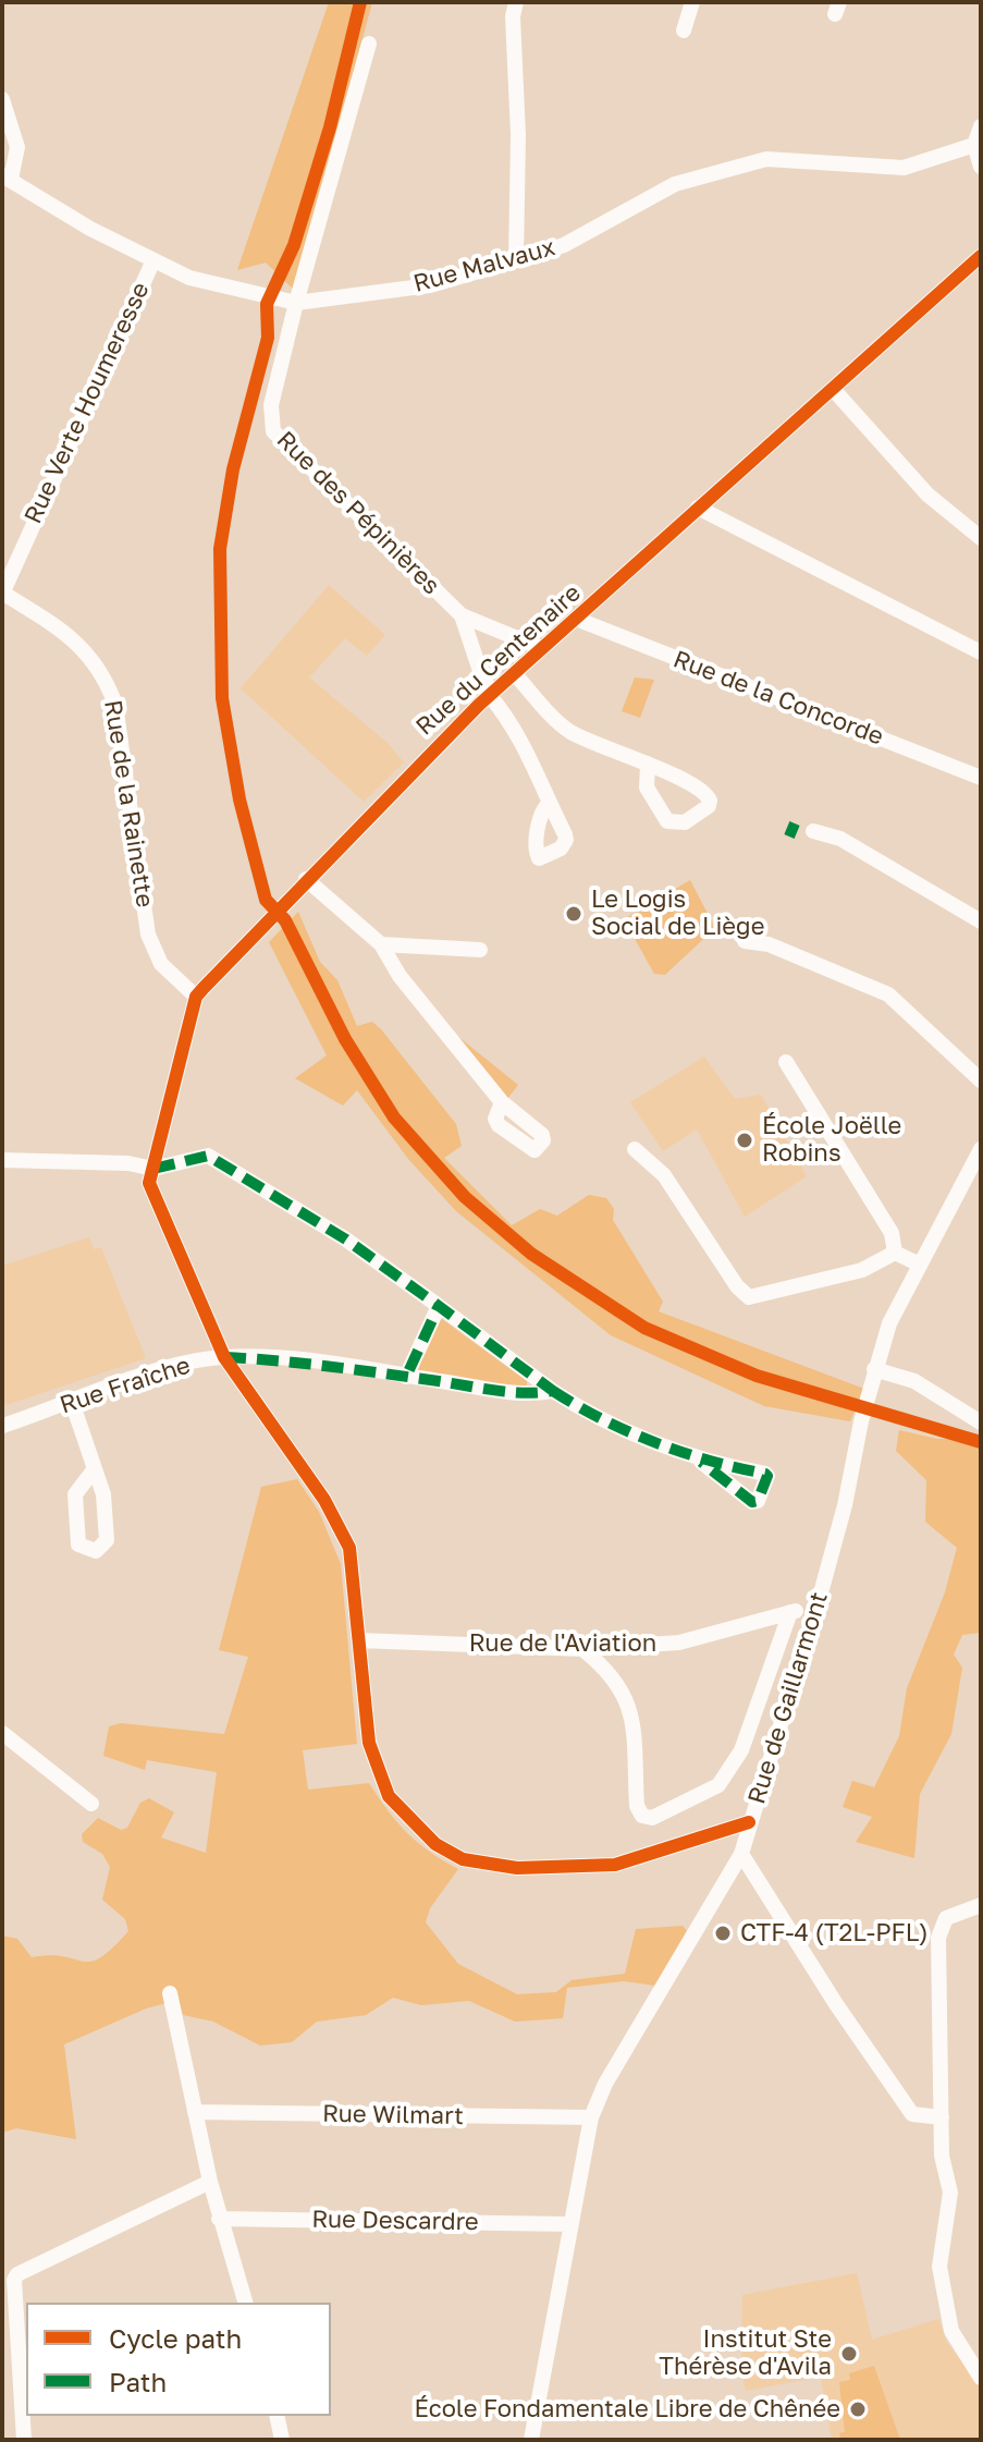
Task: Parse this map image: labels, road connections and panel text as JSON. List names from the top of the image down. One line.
{"streets":{"street":["Rue Malvaux","Rue Verte Houmeresse","Rue des Pépinières","Rue du Centenaire","Rue de la Concorde","Rue de la Rainette","Rue Fraîche","Rue de l'Aviation","Rue de Gaillarmont","Rue Wilmart","Rue Descardre"]},"crossings":[["Rue Malvaux","Rue Verte Houmeresse"],["Rue Malvaux","Rue des Pépinières"],["Rue Verte Houmeresse","Rue de la Rainette"],["Rue des Pépinières","Rue du Centenaire"],["Rue du Centenaire","Rue de la Concorde"],["Rue du Centenaire","Rue de la Rainette"],["Rue de l'Aviation","Rue de Gaillarmont"],["Rue de Gaillarmont","Rue Wilmart"],["Rue de Gaillarmont","Rue Descardre"]],"places":["Le Logis Social de Liège","École Joëlle Robins","CTF-4 (T2L-PFL)","Institut Ste Thérèse d'Avila","École Fondamentale Libre de Chênée"],"legend":["Cycle path","Path"]}
